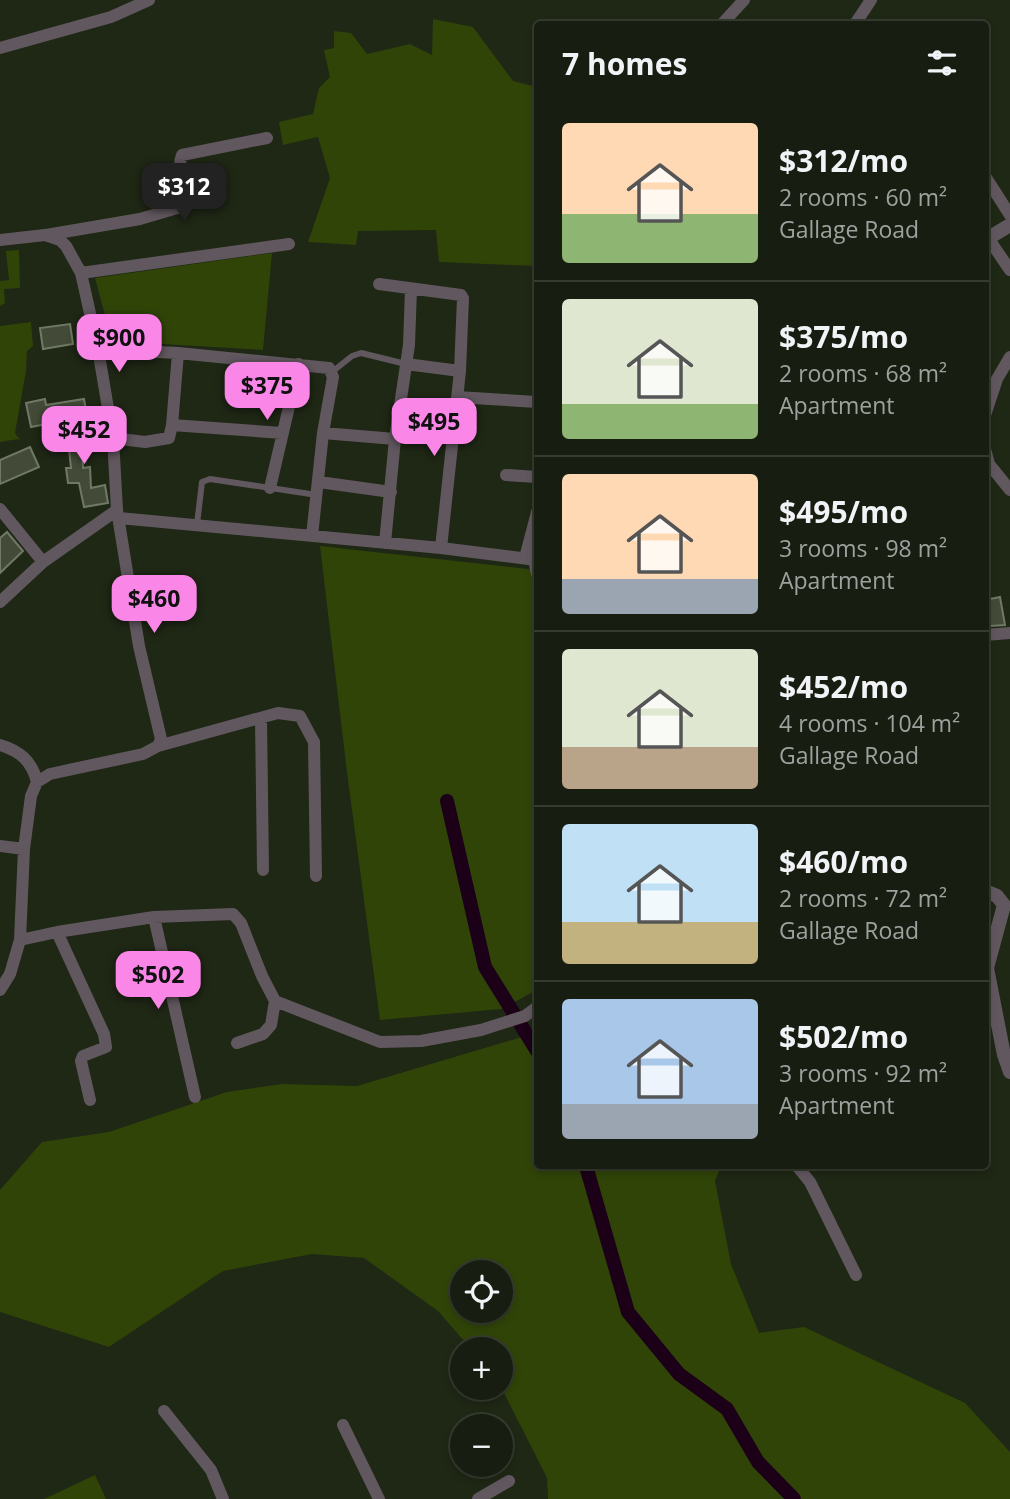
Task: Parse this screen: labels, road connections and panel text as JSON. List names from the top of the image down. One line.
{"page":{"heading":"7 homes","list":[{"name":"$312/mo","note":"2 rooms · 60 m² · Gallage Road"},{"name":"$375/mo","note":"2 rooms · 68 m² · Apartment"},{"name":"$495/mo","note":"3 rooms · 98 m² · Apartment"},{"name":"$452/mo","note":"4 rooms · 104 m² · Gallage Road"},{"name":"$460/mo","note":"2 rooms · 72 m² · Gallage Road"},{"name":"$502/mo","note":"3 rooms · 92 m² · Apartment"}],"price":["$312","$900","$375","$495","$452","$460","$502"],"map_buttons":["+","−"]}}
